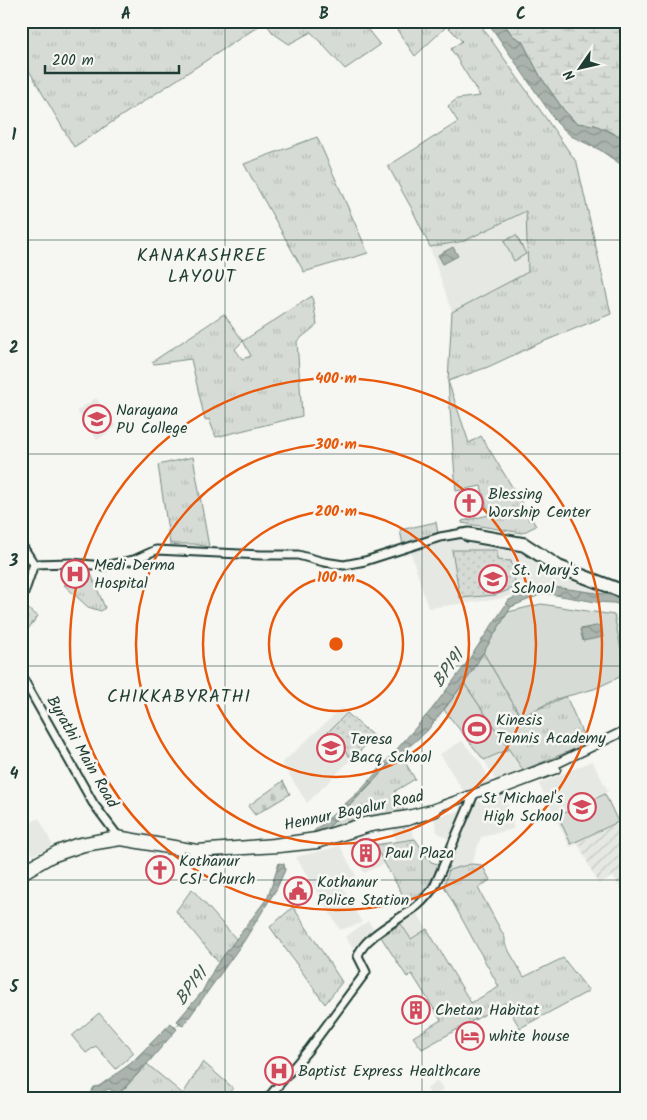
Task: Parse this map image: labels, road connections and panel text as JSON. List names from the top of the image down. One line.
{"streets":{"main road":["Byrathi Main Road","Hennur Bagalur Road"]},"crossings":[["Byrathi Main Road","Hennur Bagalur Road"]],"districts":["KANAKASHREE LAYOUT","CHIKKABYRATHI"],"water":["BP191"],"places":{"school or university":["Narayana PU College","St. Mary's School","Teresa Bacq School","St Michael's High School"],"church":["Blessing Worship Center","Kothanur CSI Church"],"hospital":["Medi Derma Hospital","Baptist Express Healthcare"],"sports":["Kinesis Tennis Academy"],"building":["Paul Plaza","Chetan Habitat"],"public building":["Kothanur Police Station"],"hotel":["white house"]},"scale_bar":"200 m","north":"bottom left","grid":{"columns":["A","B","C"],"rows":["1","2","3","4","5"]},"rings":["400 m","300 m","200 m","100 m"]}
